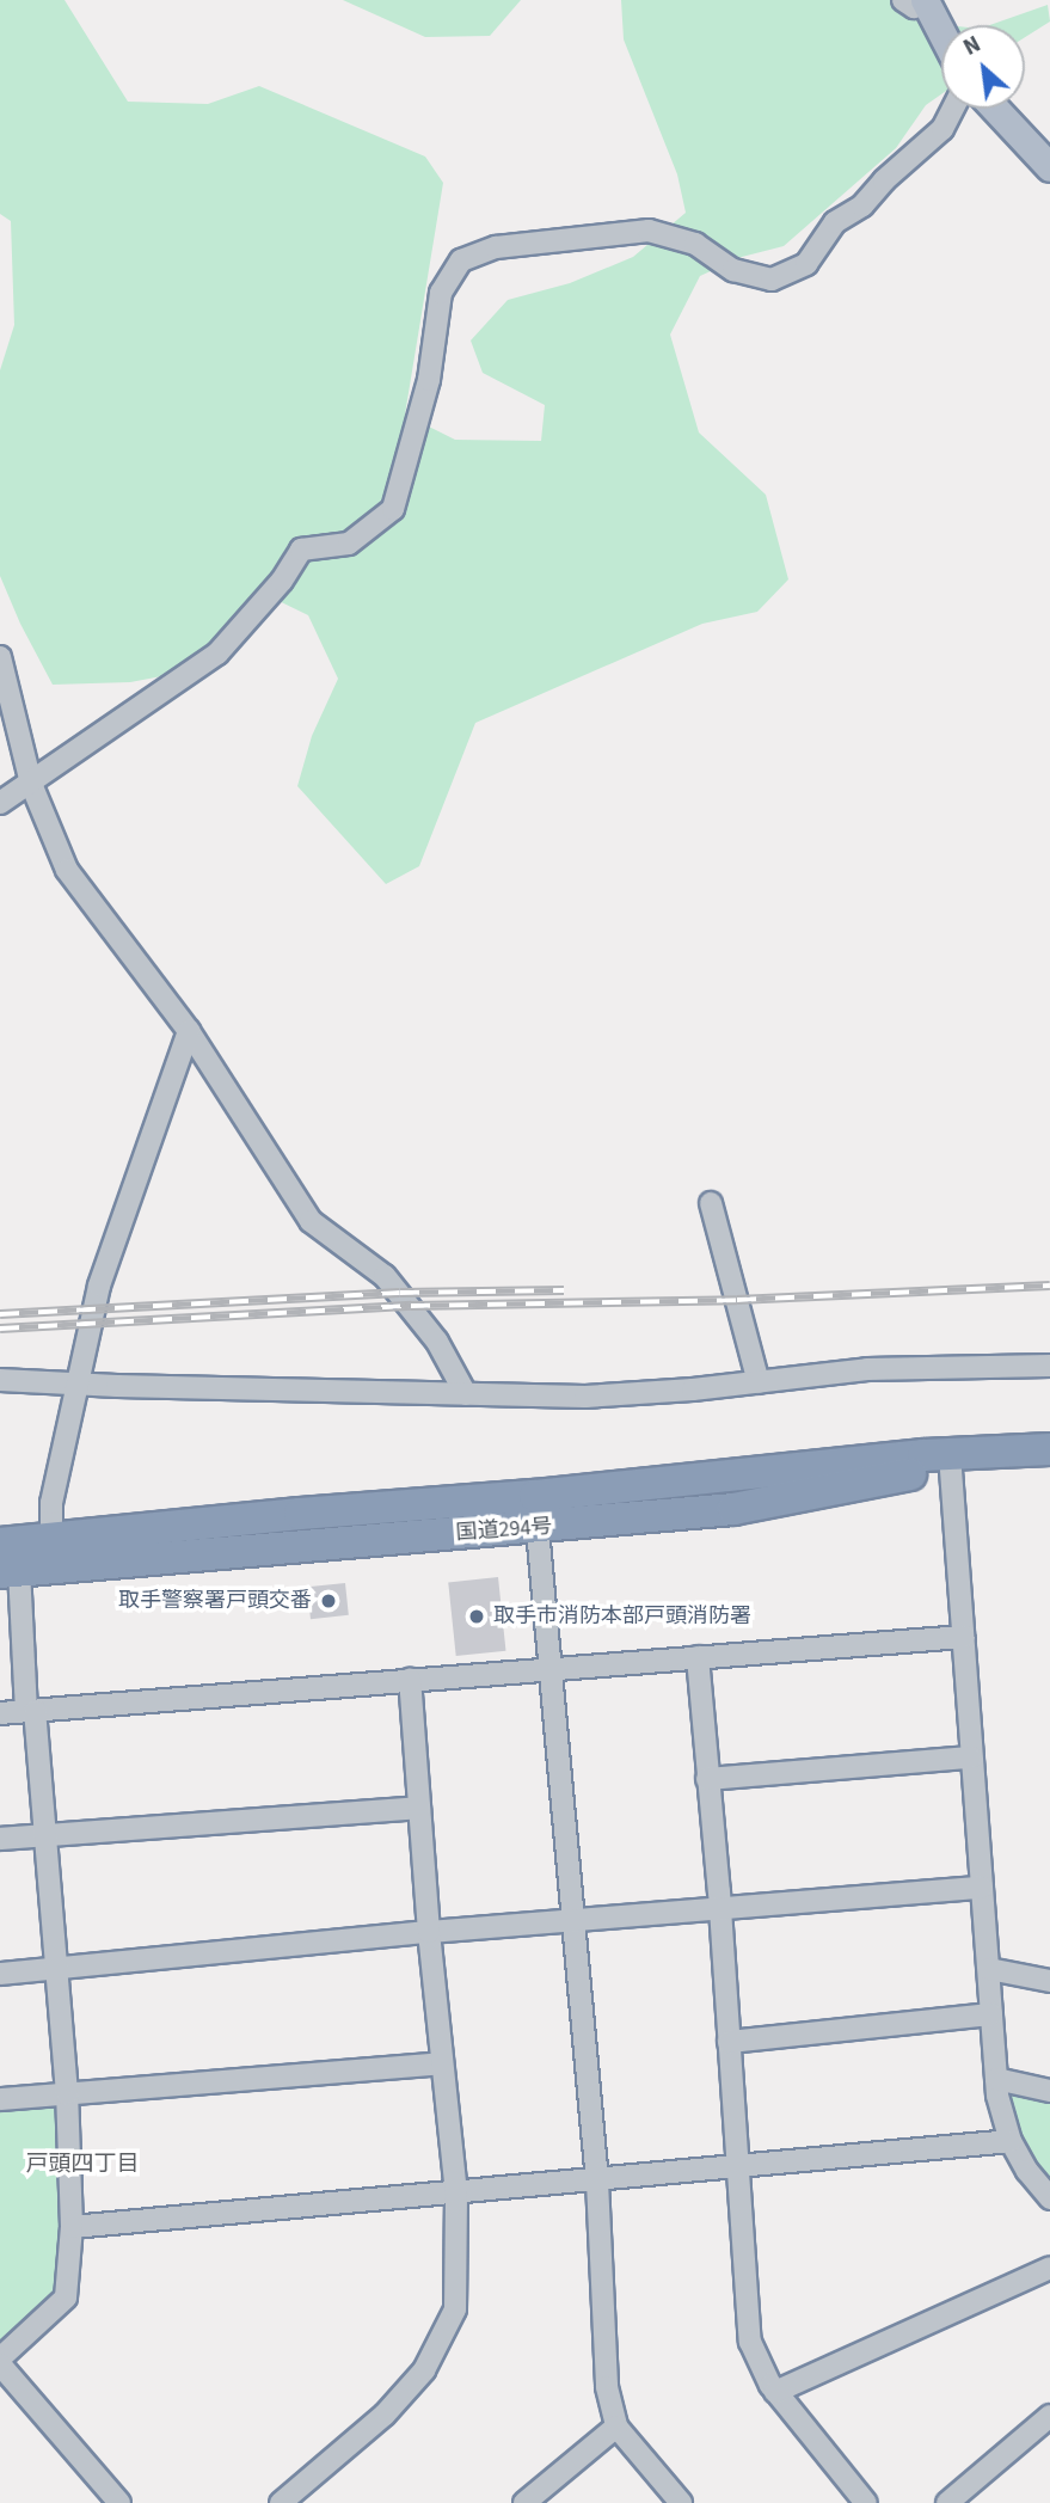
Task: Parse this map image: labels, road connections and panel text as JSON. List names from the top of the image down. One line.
{"streets":{"highway":["国道294号"]},"districts":["戸頭四丁目"],"places":["取手警察署戸頭交番","取手市消防本部戸頭消防署"],"north":"top left"}
